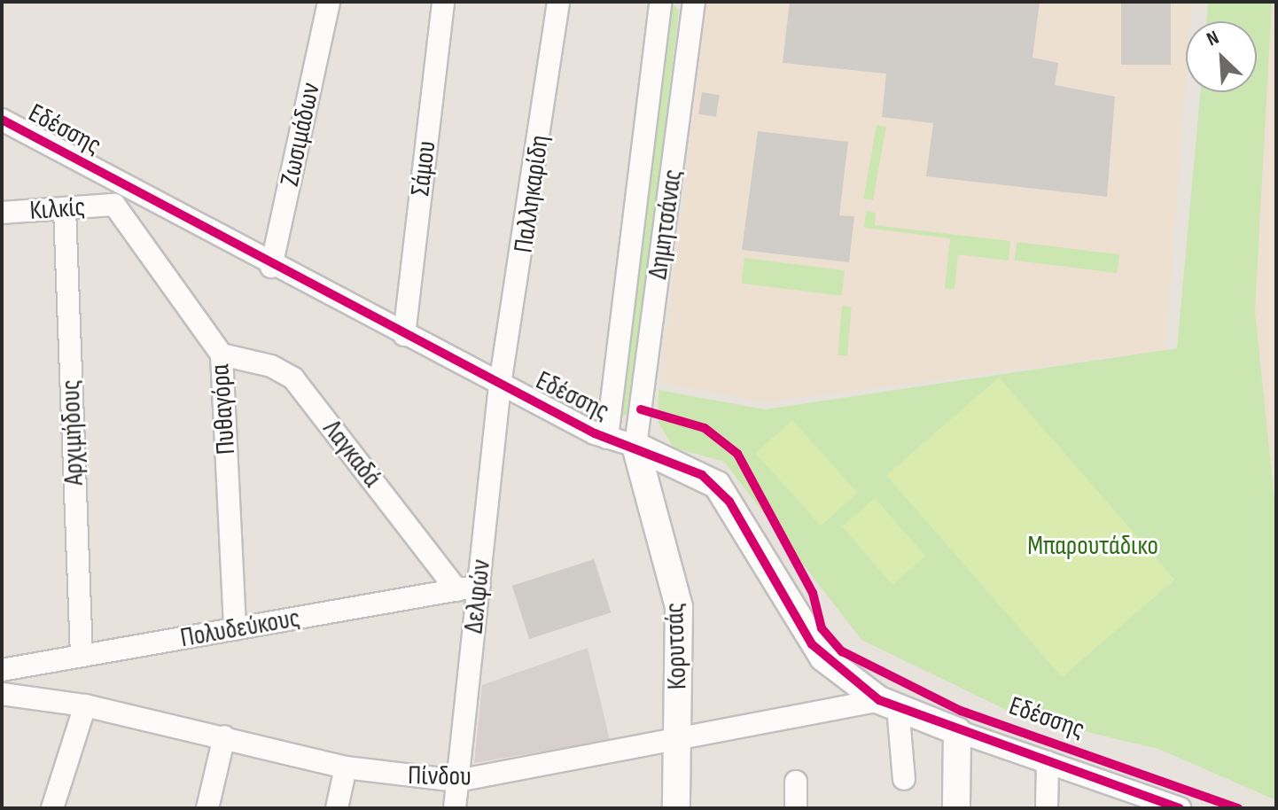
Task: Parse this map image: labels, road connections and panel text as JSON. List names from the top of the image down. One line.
{"streets":{"street":["Εδέσσης","Ζωσιμάδων","Σάμου","Παλληκαρίδη","Κιλκίς","Δημητσάνας","Πυθαγόρα","Αρχιμήδους","Λαγκαδά","Δελφών","Πολυδεύκους","Κορυτσάς","Πίνδου"]},"crossings":[["Εδέσσης","Ζωσιμάδων"],["Εδέσσης","Σάμου"],["Εδέσσης","Παλληκαρίδη"],["Εδέσσης","Δημητσάνας"],["Εδέσσης","Δελφών"],["Εδέσσης","Κορυτσάς"],["Εδέσσης","Πίνδου"],["Παλληκαρίδη","Δελφών"],["Κιλκίς","Πυθαγόρα"],["Κιλκίς","Αρχιμήδους"],["Δημητσάνας","Κορυτσάς"],["Πυθαγόρα","Λαγκαδά"],["Πυθαγόρα","Πολυδεύκους"],["Αρχιμήδους","Πολυδεύκους"],["Λαγκαδά","Πολυδεύκους"],["Δελφών","Πολυδεύκους"],["Δελφών","Πίνδου"],["Κορυτσάς","Πίνδου"]],"parks":["Μπαρουτάδικο"],"north":"top left"}
